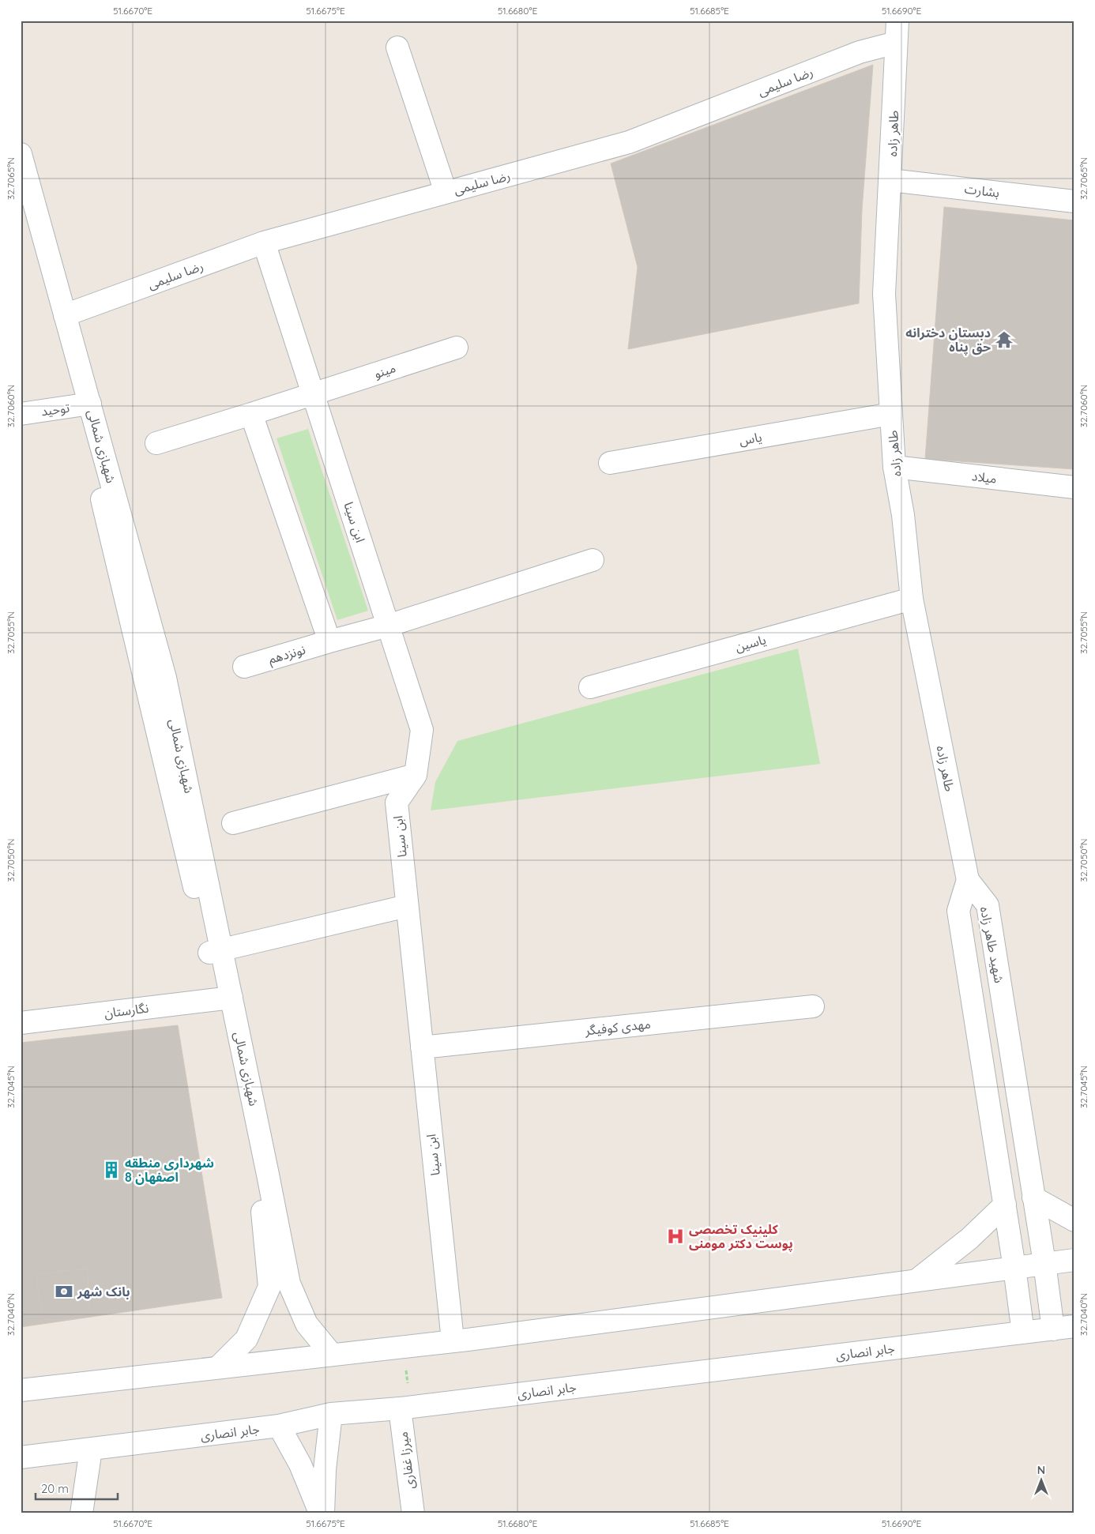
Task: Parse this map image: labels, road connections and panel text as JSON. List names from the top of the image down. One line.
{"streets":{"street":["رضا سلیمی","طاهر زاده","بشارت","مینو","توحید","یاس","شهبازی شمالی","میلاد","ابن سینا","یاسین","نونزدهم","شهید طاهر زاده","نگارستان","مهدی کوفیگر","جابر انصاری","میرزا غفاری"]},"crossings":[["رضا سلیمی","طاهر زاده"],["رضا سلیمی","شهبازی شمالی"],["رضا سلیمی","ابن سینا"],["طاهر زاده","بشارت"],["طاهر زاده","یاس"],["طاهر زاده","میلاد"],["طاهر زاده","یاسین"],["طاهر زاده","شهید طاهر زاده"],["مینو","ابن سینا"],["توحید","شهبازی شمالی"],["شهبازی شمالی","نگارستان"],["ابن سینا","نونزدهم"],["ابن سینا","مهدی کوفیگر"],["شهید طاهر زاده","جابر انصاری"],["جابر انصاری","میرزا غفاری"]],"places":{"temple":["دبستان دخترانه حق پناه"],"building":["شهرداری منطقه 8 اصفهان"],"hospital":["کلینیک تخصصی پوست دکتر مومنی"],"bank":["بانک شهر"]},"scale_bar":"20 m","north":"top","coordinates":["51.6670°E","51.6675°E","51.6680°E","51.6685°E","51.6690°E","32.7065°N","32.7060°N","32.7055°N","32.7050°N","32.7045°N","32.7040°N"]}
